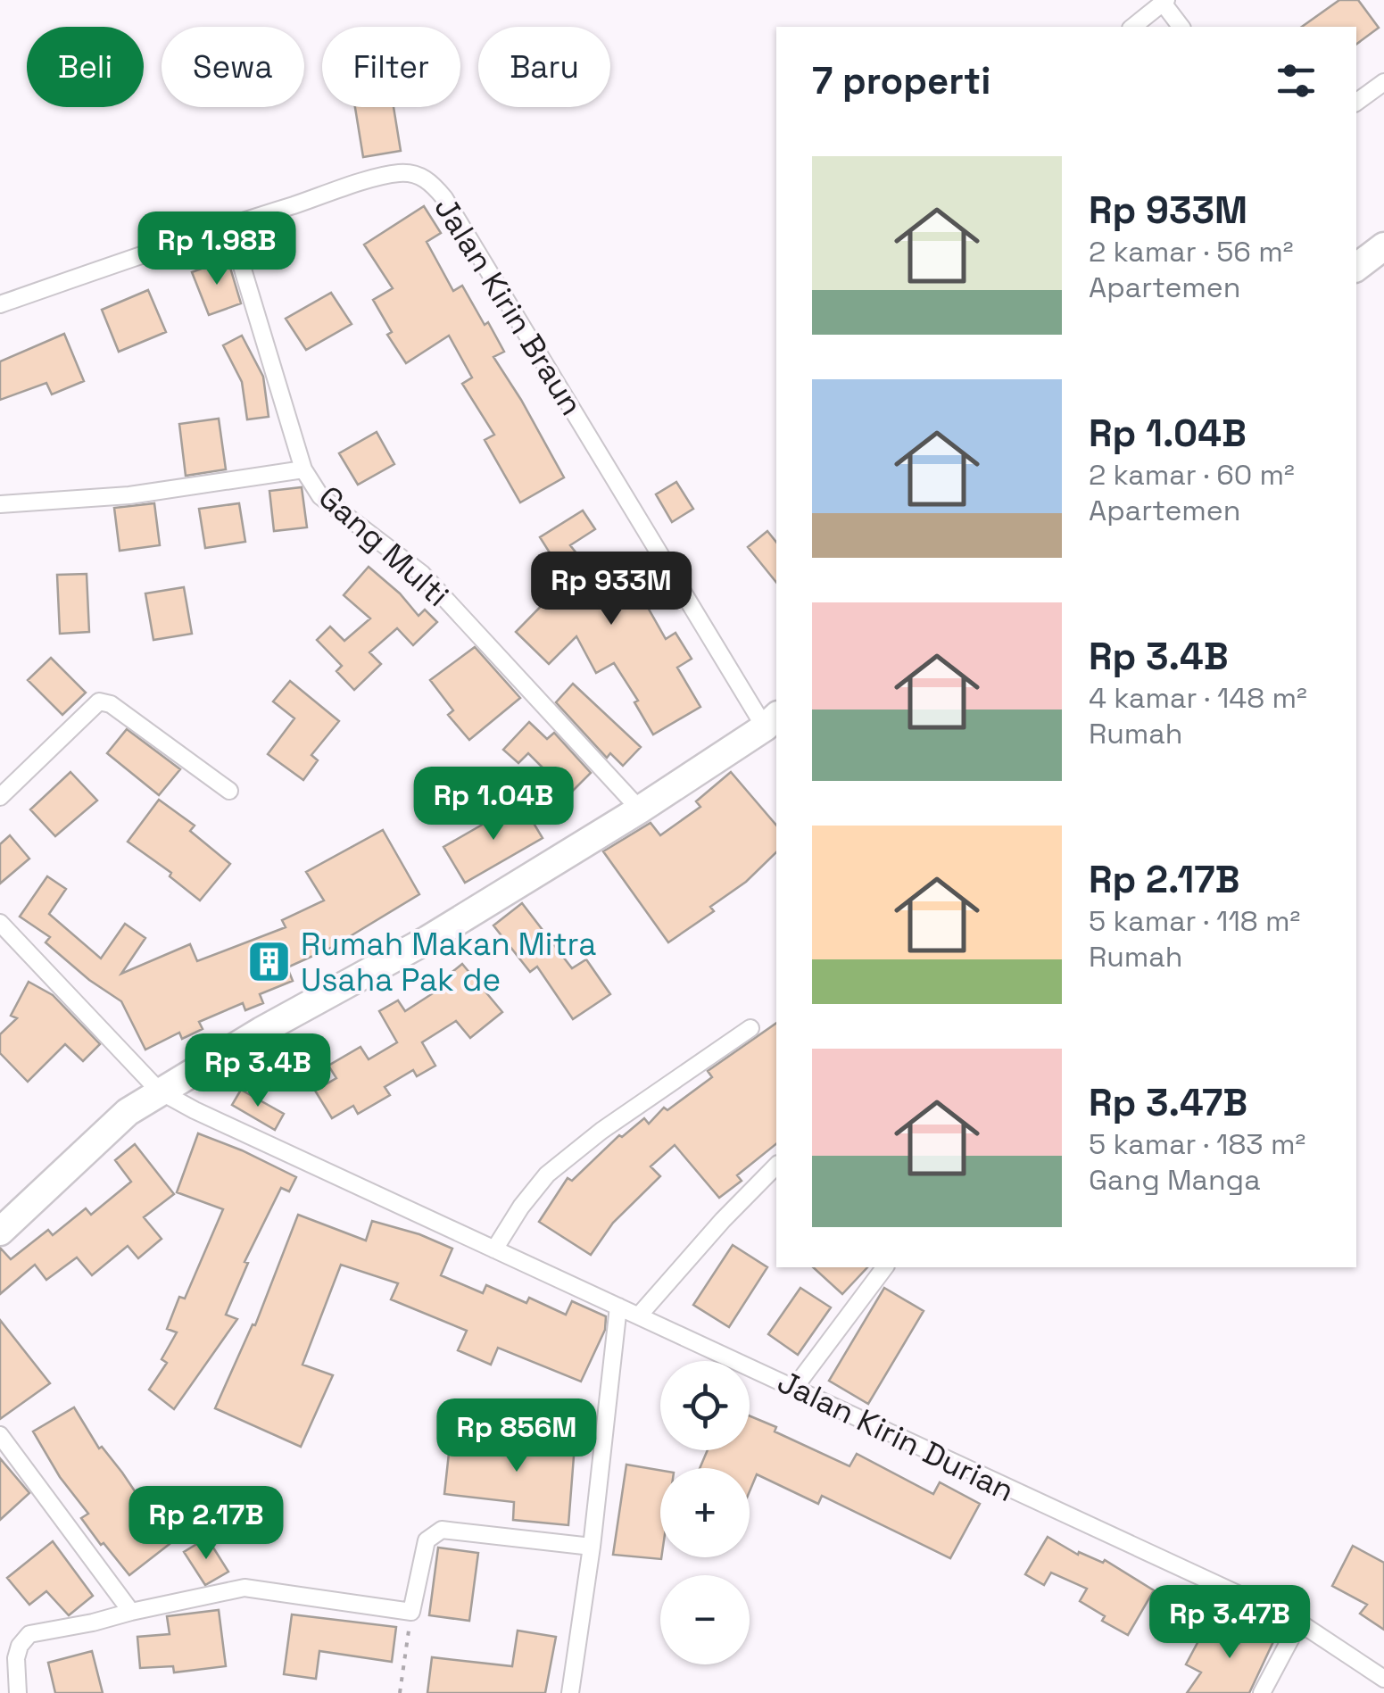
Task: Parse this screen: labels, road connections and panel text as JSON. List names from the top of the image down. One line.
{"streets":{"street":["Jalan Kirin Braun","Gang Multi","Jalan Kirin Durian"]},"crossings":[["Jalan Kirin Braun","Gang Multi"]],"places":{"building":["Rumah Makan Mitra Usaha Pak de"]},"page":{"chip":["Beli","Sewa","Filter","Baru"],"heading":"7 properti","list":[{"name":"Rp 933M","note":"2 kamar · 56 m² · Apartemen"},{"name":"Rp 1.04B","note":"2 kamar · 60 m² · Apartemen"},{"name":"Rp 3.4B","note":"4 kamar · 148 m² · Rumah"},{"name":"Rp 2.17B","note":"5 kamar · 118 m² · Rumah"},{"name":"Rp 3.47B","note":"5 kamar · 183 m² · Gang Manga"}],"price":["Rp 1.98B","Rp 933M","Rp 1.04B","Rp 3.4B","Rp 856M","Rp 2.17B","Rp 3.47B"],"map_buttons":["+","−"]}}
